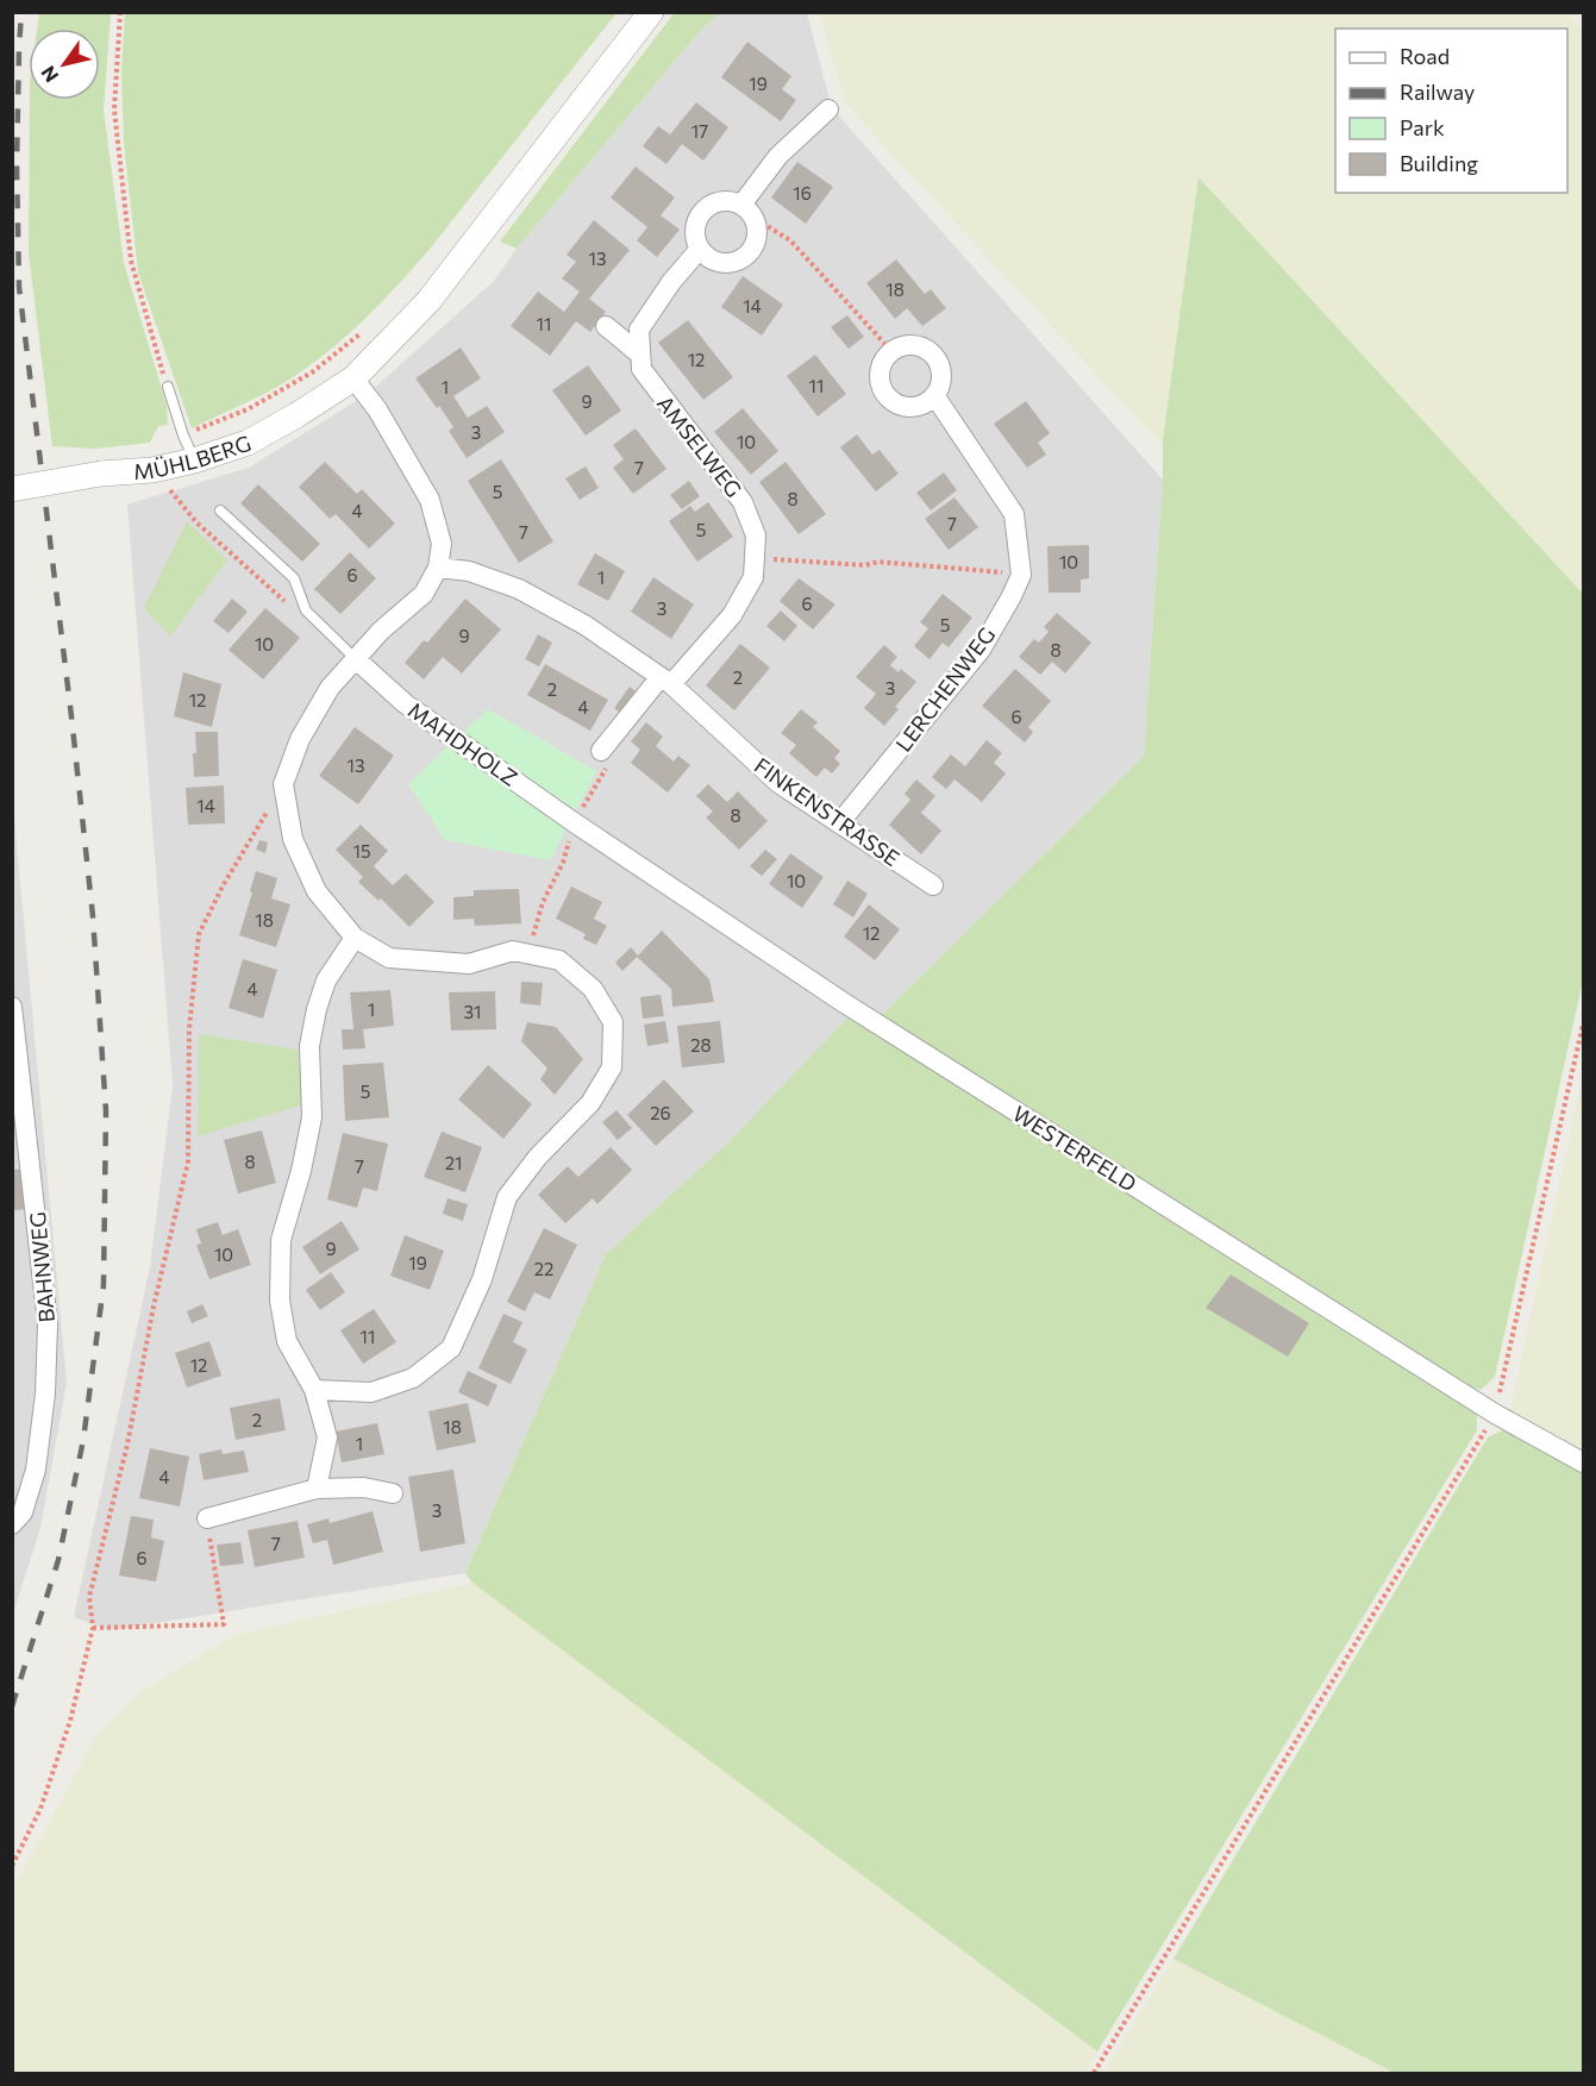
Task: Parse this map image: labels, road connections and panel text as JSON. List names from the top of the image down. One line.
{"streets":{"street":["AMSELWEG","MÜHLBERG","LERCHENWEG","MAHDHOLZ","FINKENSTRASSE","WESTERFELD","BAHNWEG"]},"crossings":[["AMSELWEG","FINKENSTRASSE"],["LERCHENWEG","FINKENSTRASSE"],["MAHDHOLZ","WESTERFELD"]],"house_numbers":["19","17","16","13","18","14","11","12","11","1","9","3","10","7","5","8","4","7","5","7","10","6","1","6","3","5","9","10","8","2","3","2","12","4","6","13","14","8","15","10","18","12","4","1","31","28","5","26","8","21","7","9","10","19","22","11","12","2","18","1","4","3","7","6"],"legend":["Road","Railway","Park","Building"],"north":"bottom left"}
